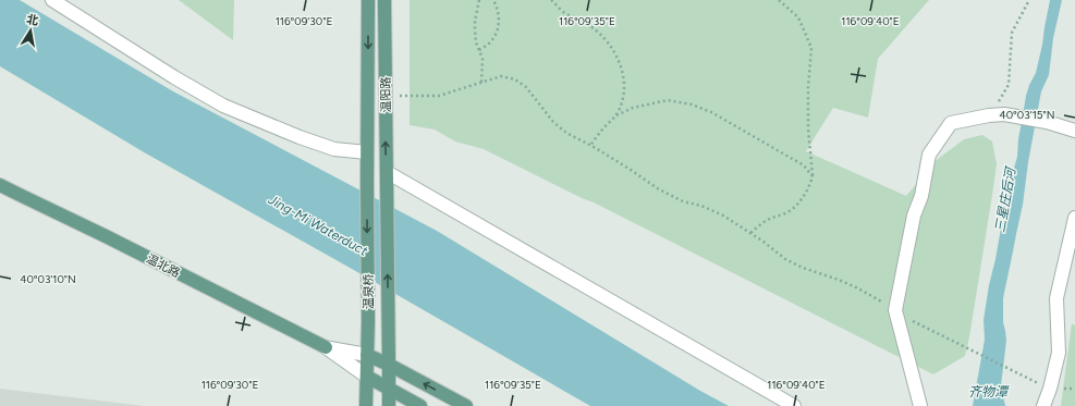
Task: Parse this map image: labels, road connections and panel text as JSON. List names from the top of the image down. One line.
{"streets":{"main road":["温阳路","温北路","温泉桥"]},"crossings":[["温阳路","温泉桥"],["温北路","温泉桥"]],"water":["三星庄后河","Jing-Mi Waterduct","齐物潭"],"north":"top","coordinates":["116°09'30\"E","116°09'35\"E","116°09'40\"E","40°03'15\"N","40°03'10\"N"]}
